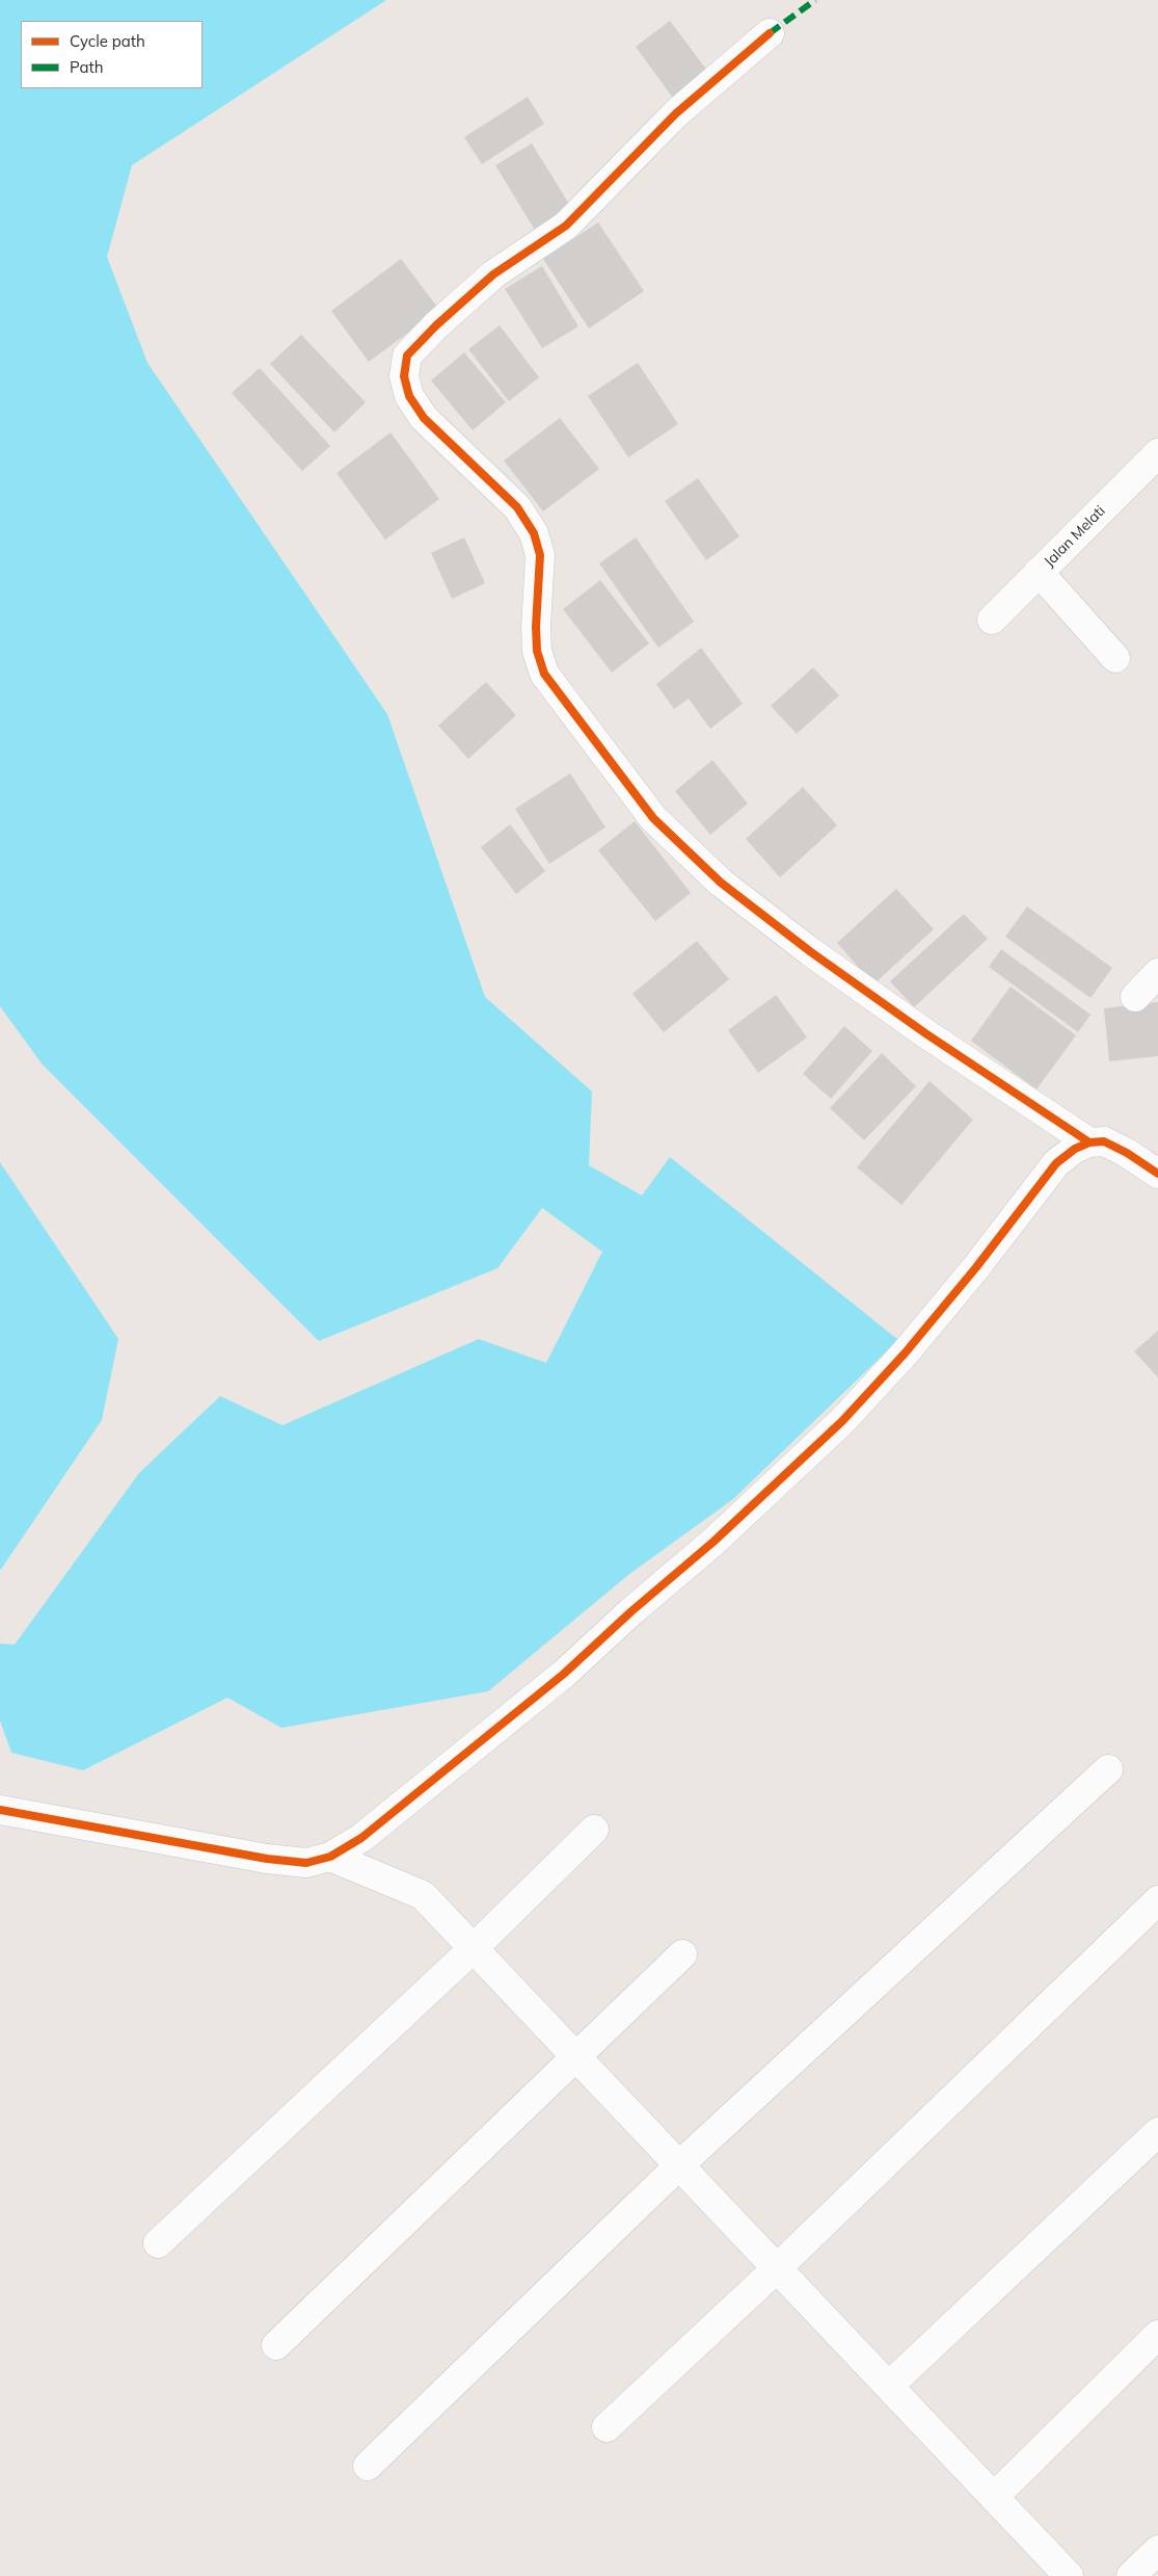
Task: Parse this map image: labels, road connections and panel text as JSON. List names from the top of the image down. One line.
{"streets":{"street":["Jalan Melati"]},"legend":["Cycle path","Path"]}
